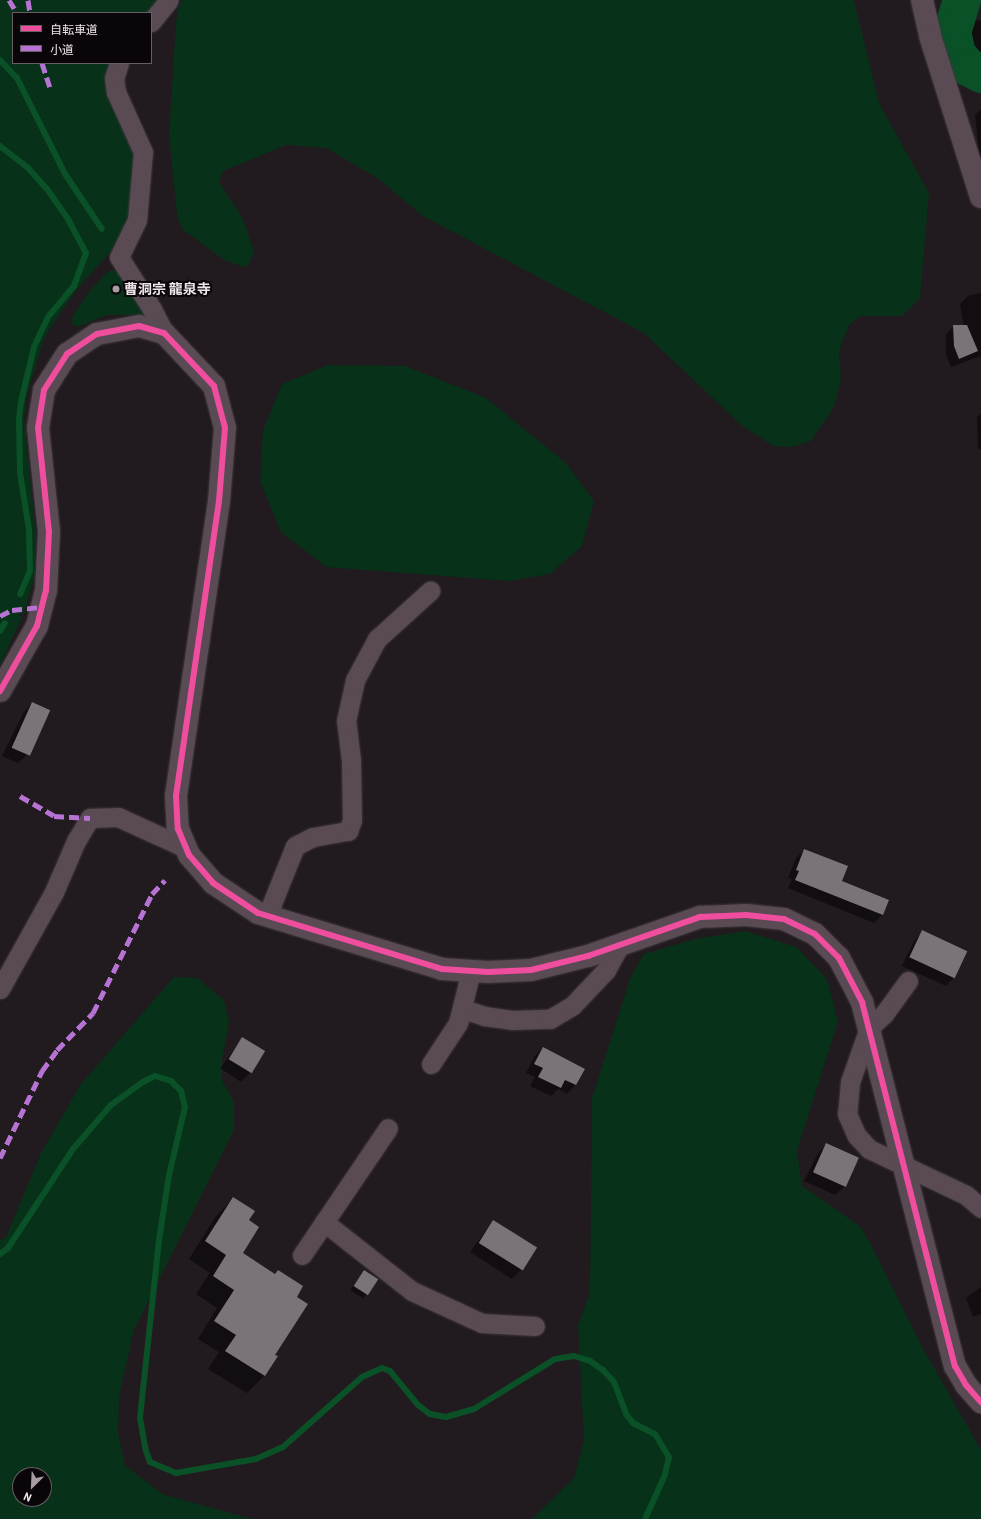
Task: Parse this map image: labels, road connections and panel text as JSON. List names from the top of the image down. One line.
{"places":["曹洞宗 龍泉寺"],"legend":["自転車道","小道"],"north":"bottom left"}
